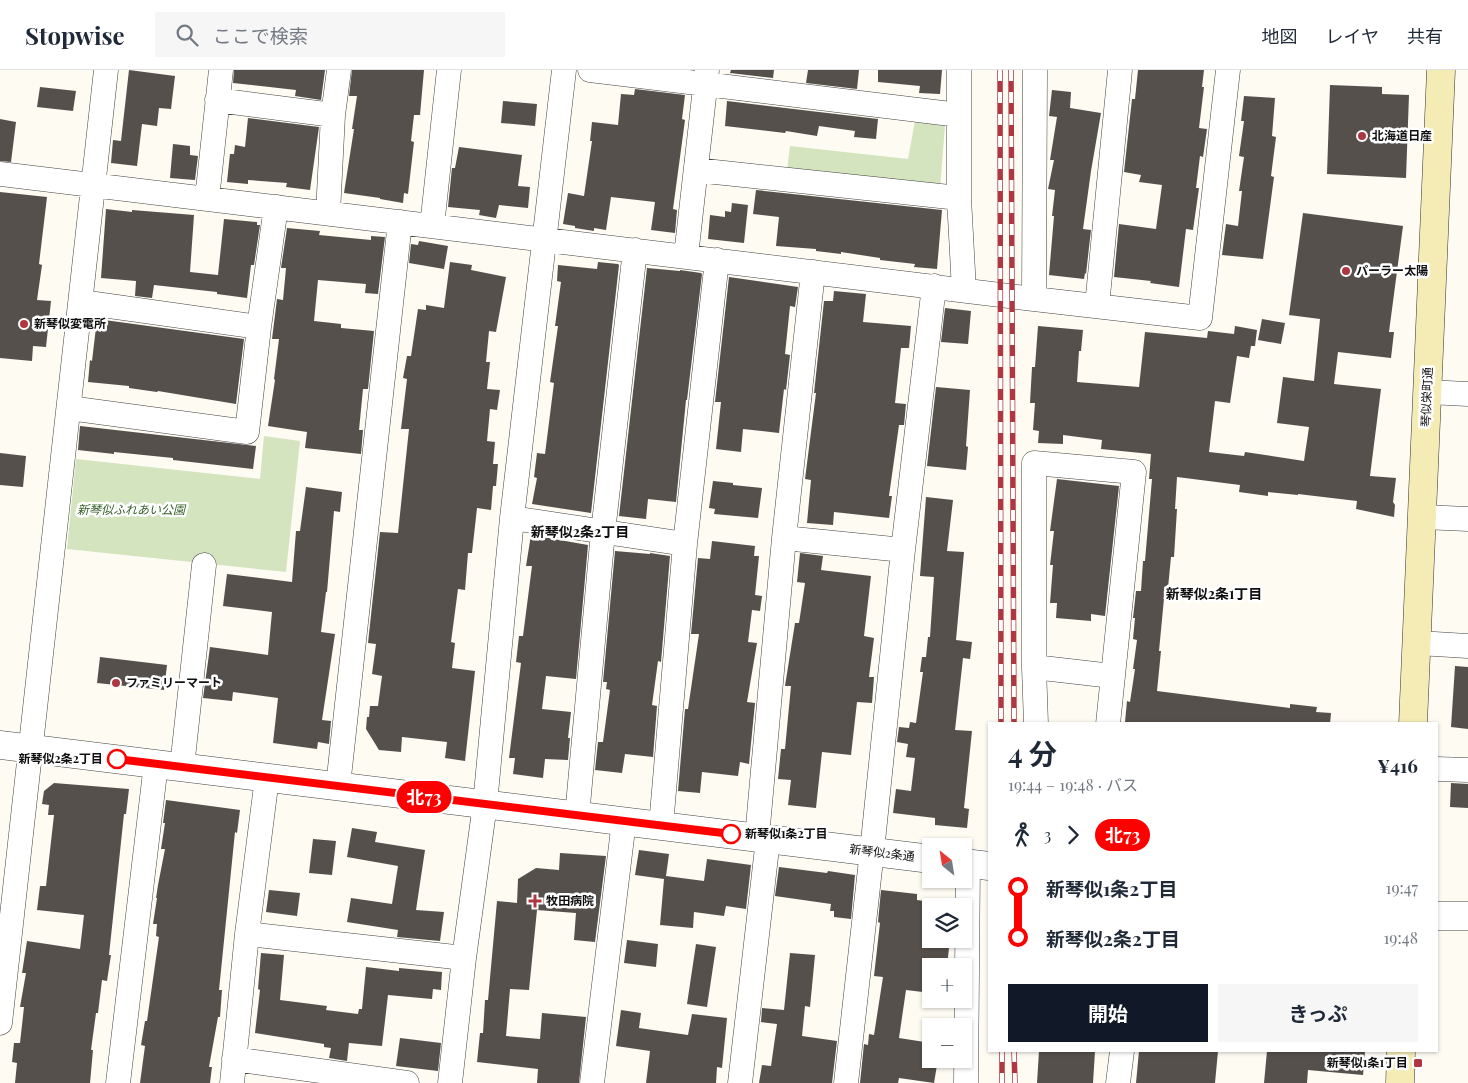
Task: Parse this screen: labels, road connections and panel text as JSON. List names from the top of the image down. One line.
{"streets":{"main road":["琴似栄町通"],"street":["新琴似2条通"]},"districts":["新琴似2条2丁目","新琴似2条1丁目"],"parks":["新琴似ふれあい公園"],"places":{"other":["北海道日産","パーラー太陽","新琴似変電所","ファミリーマート","新琴似2条2丁目","新琴似1条2丁目"],"health":["牧田病院"],"transit":["新琴似1条1丁目"]},"lines":["bus line 北73"],"north":"top left","page":{"header":"Stopwise","search":"ここで検索","nav":["地図","レイヤ","共有"],"on_map":"北73","heading":["4 分","19:44 – 19:48 · バス","¥416"],"legs":["3","北73"],"map_buttons":["+","−"],"list":[{"name":"新琴似1条2丁目","value":"19:47"},{"name":"新琴似2条2丁目","value":"19:48"}],"buttons":["開始","きっぷ"]}}
